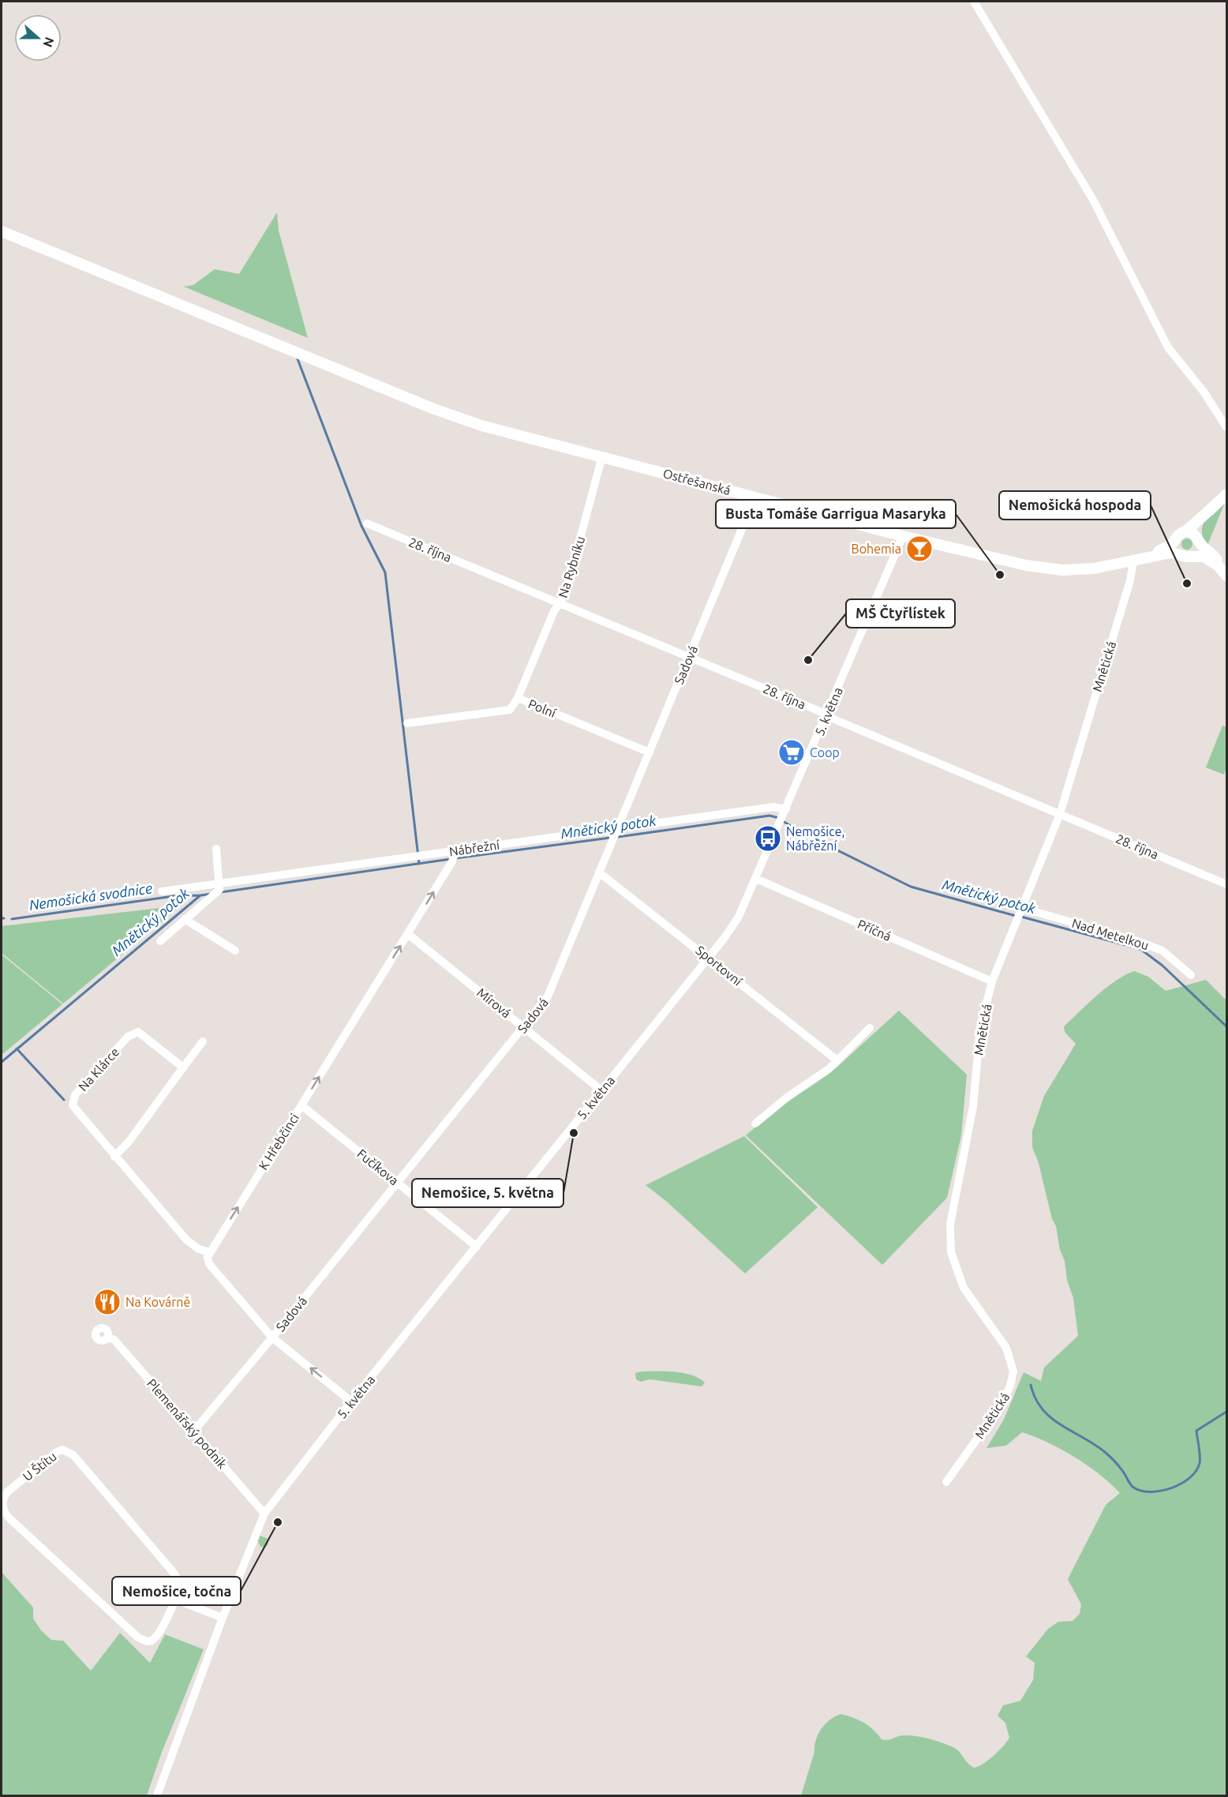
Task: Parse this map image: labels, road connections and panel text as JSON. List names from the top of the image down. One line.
{"streets":{"street":["Ostřešanská","28. října","Na Rybníku","Sadová","Mnětická","Polní","5. května","Nábřežní","Příčná","Nad Metelkou","Sportovní","Mírová","Na Klárce","K Hřebčinci","Fučíkova","Plemenářský podnik","U Štítu"]},"crossings":[["Ostřešanská","Na Rybníku"],["Ostřešanská","Sadová"],["Ostřešanská","Mnětická"],["Ostřešanská","5. května"],["28. října","Na Rybníku"],["28. října","Sadová"],["28. října","Mnětická"],["28. října","5. května"],["Na Rybníku","Polní"],["Sadová","Polní"],["Sadová","Nábřežní"],["Sadová","Sportovní"],["Sadová","Mírová"],["Sadová","Fučíkova"],["Sadová","Plemenářský podnik"],["Mnětická","Příčná"],["Mnětická","Nad Metelkou"],["5. května","Nábřežní"],["5. května","Příčná"],["5. května","Sportovní"],["5. května","Mírová"],["5. května","Fučíkova"],["5. května","Plemenářský podnik"],["Nábřežní","K Hřebčinci"],["Mírová","K Hřebčinci"],["Na Klárce","K Hřebčinci"],["K Hřebčinci","Fučíkova"]],"one_way":["K Hřebčinci"],"water":["Mnětický potok","Nemošická svodnice"],"places":{"bar":["Bohemia"],"other":["Busta Tomáše Garrigua Masaryka","Nemošická hospoda","MŠ Čtyřlístek","Nemošice, 5. května","Nemošice, točna"],"supermarket":["Coop"],"bus stop":["Nemošice, Nábřežní"],"restaurant":["Na Kovárně"]},"north":"right"}
